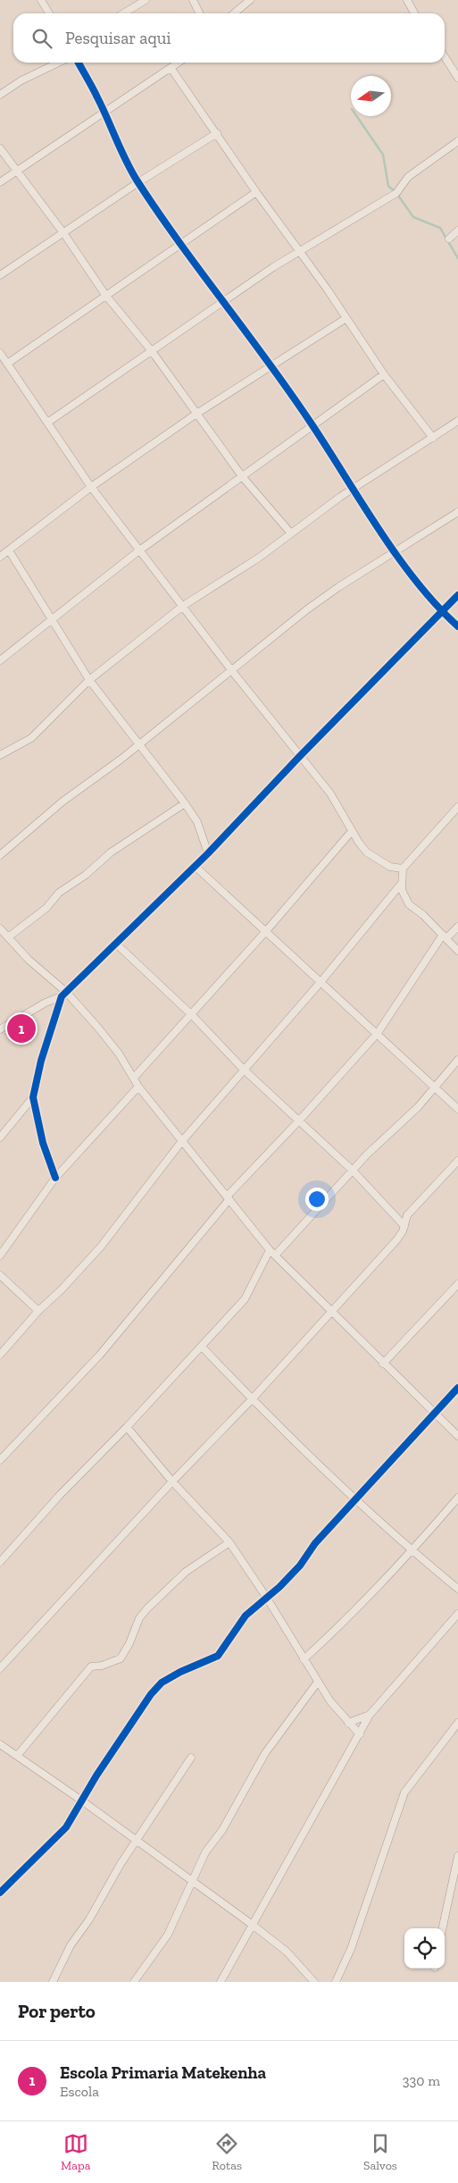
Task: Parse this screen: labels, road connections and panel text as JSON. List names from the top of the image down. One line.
{"north":"left","page":{"search":"Pesquisar aqui","pins":"1","heading":"Por perto","list":[{"mark":"1","name":"Escola Primaria Matekenha","note":"Escola","value":"330 m"}],"nav":["Mapa","Rotas","Salvos"]}}
